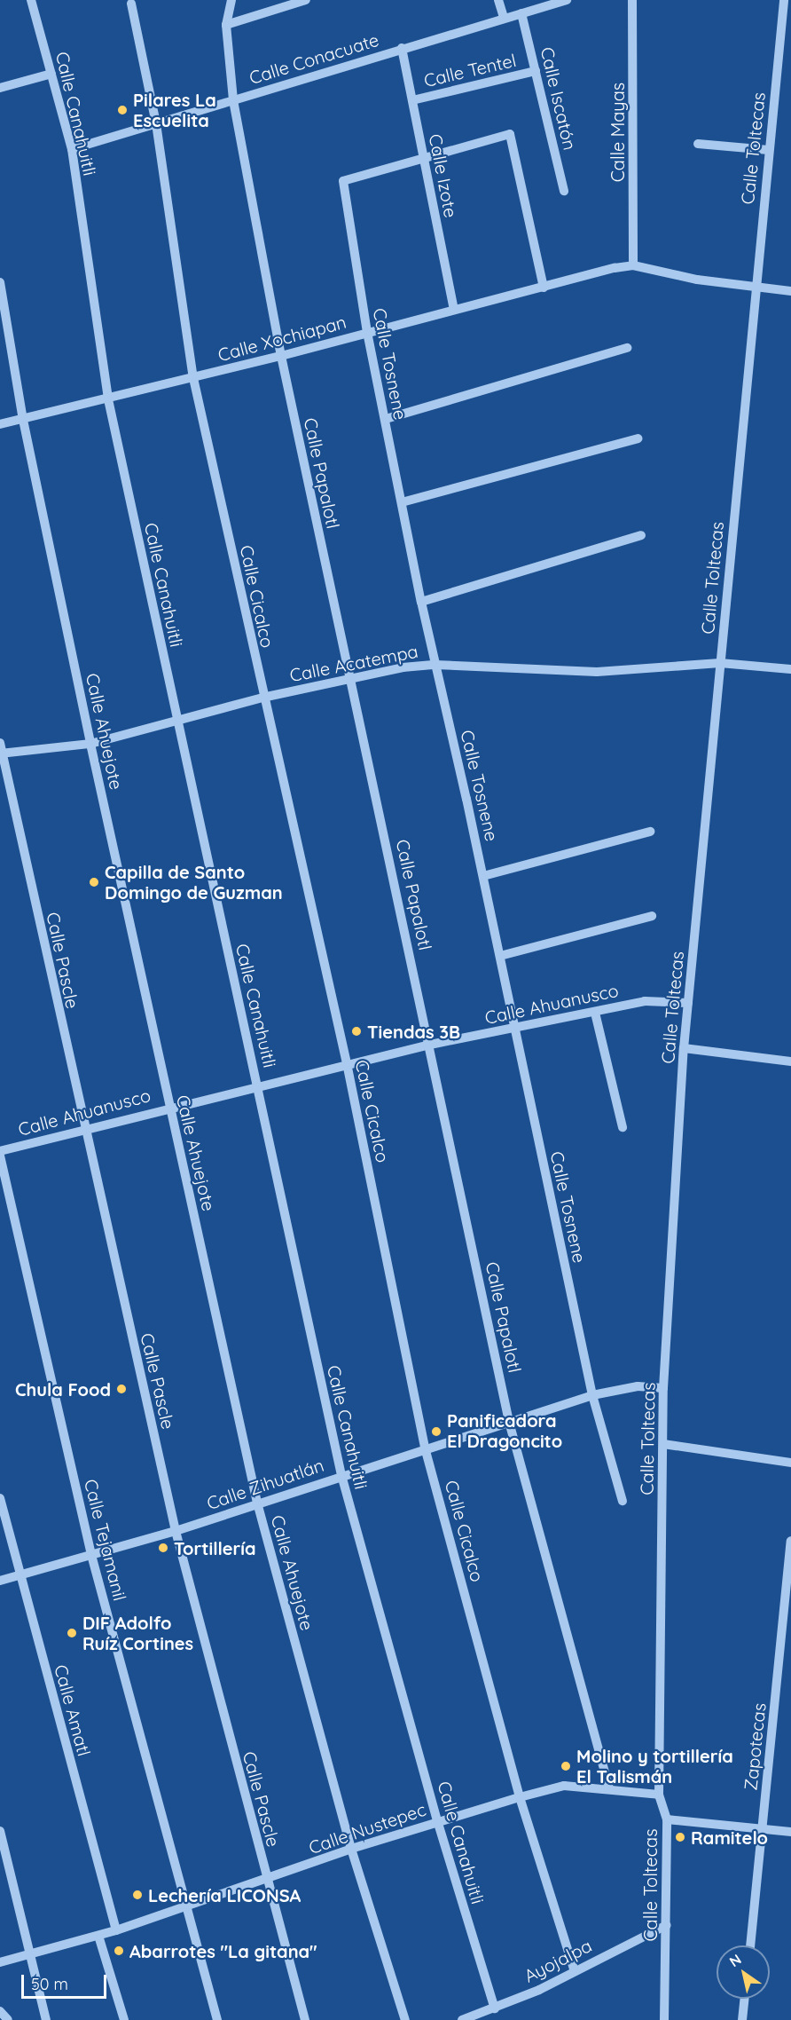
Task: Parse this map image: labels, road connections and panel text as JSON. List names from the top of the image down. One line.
{"streets":{"street":["Calle Conacuate","Calle Tentel","Calle Iscatón","Calle Canahuitli","Calle Mayas","Calle Toltecas","Calle Izote","Calle Xochiapan","Calle Tosnene","Calle Papalotl","Calle Cicalco","Calle Acatempa","Calle Ahuejote","Calle Pascle","Calle Ahuanusco","Calle Zihuatlán","Calle Tejamanil","Calle Amatl","Zapotecas","Calle Nustepec","Ayojalpa"]},"crossings":[["Calle Conacuate","Calle Iscatón"],["Calle Conacuate","Calle Canahuitli"],["Calle Conacuate","Calle Izote"],["Calle Conacuate","Calle Papalotl"],["Calle Conacuate","Calle Cicalco"],["Calle Tentel","Calle Iscatón"],["Calle Tentel","Calle Izote"],["Calle Canahuitli","Calle Xochiapan"],["Calle Canahuitli","Calle Acatempa"],["Calle Canahuitli","Calle Ahuanusco"],["Calle Canahuitli","Calle Zihuatlán"],["Calle Canahuitli","Calle Nustepec"],["Calle Canahuitli","Ayojalpa"],["Calle Mayas","Calle Xochiapan"],["Calle Toltecas","Calle Acatempa"],["Calle Toltecas","Calle Ahuanusco"],["Calle Toltecas","Calle Zihuatlán"],["Calle Toltecas","Calle Nustepec"],["Calle Toltecas","Ayojalpa"],["Calle Izote","Calle Xochiapan"],["Calle Izote","Calle Tosnene"],["Calle Xochiapan","Calle Tosnene"],["Calle Xochiapan","Calle Papalotl"],["Calle Xochiapan","Calle Cicalco"],["Calle Xochiapan","Calle Ahuejote"],["Calle Tosnene","Calle Acatempa"],["Calle Tosnene","Calle Ahuanusco"],["Calle Tosnene","Calle Zihuatlán"],["Calle Papalotl","Calle Acatempa"],["Calle Papalotl","Calle Ahuanusco"],["Calle Papalotl","Calle Zihuatlán"],["Calle Papalotl","Calle Nustepec"],["Calle Cicalco","Calle Acatempa"],["Calle Cicalco","Calle Ahuanusco"],["Calle Cicalco","Calle Zihuatlán"],["Calle Cicalco","Calle Nustepec"],["Calle Cicalco","Ayojalpa"],["Calle Acatempa","Calle Ahuejote"],["Calle Acatempa","Calle Pascle"],["Calle Ahuejote","Calle Ahuanusco"],["Calle Ahuejote","Calle Zihuatlán"],["Calle Ahuejote","Calle Nustepec"],["Calle Pascle","Calle Ahuanusco"],["Calle Pascle","Calle Zihuatlán"],["Calle Pascle","Calle Nustepec"],["Calle Zihuatlán","Calle Tejamanil"],["Calle Zihuatlán","Calle Amatl"],["Calle Tejamanil","Calle Nustepec"],["Calle Amatl","Calle Nustepec"]],"places":["Pilares La Escuelita","Capilla de Santo Domingo de Guzman","Tiendas 3B","Chula Food","Panificadora El Dragoncito","Tortillería","DIF Adolfo Ruíz Cortines","Molino y tortillería El Talismán","Ramitelo","Lechería LICONSA","Abarrotes \"La gitana\""],"scale_bar":"50 m","north":"top left"}
